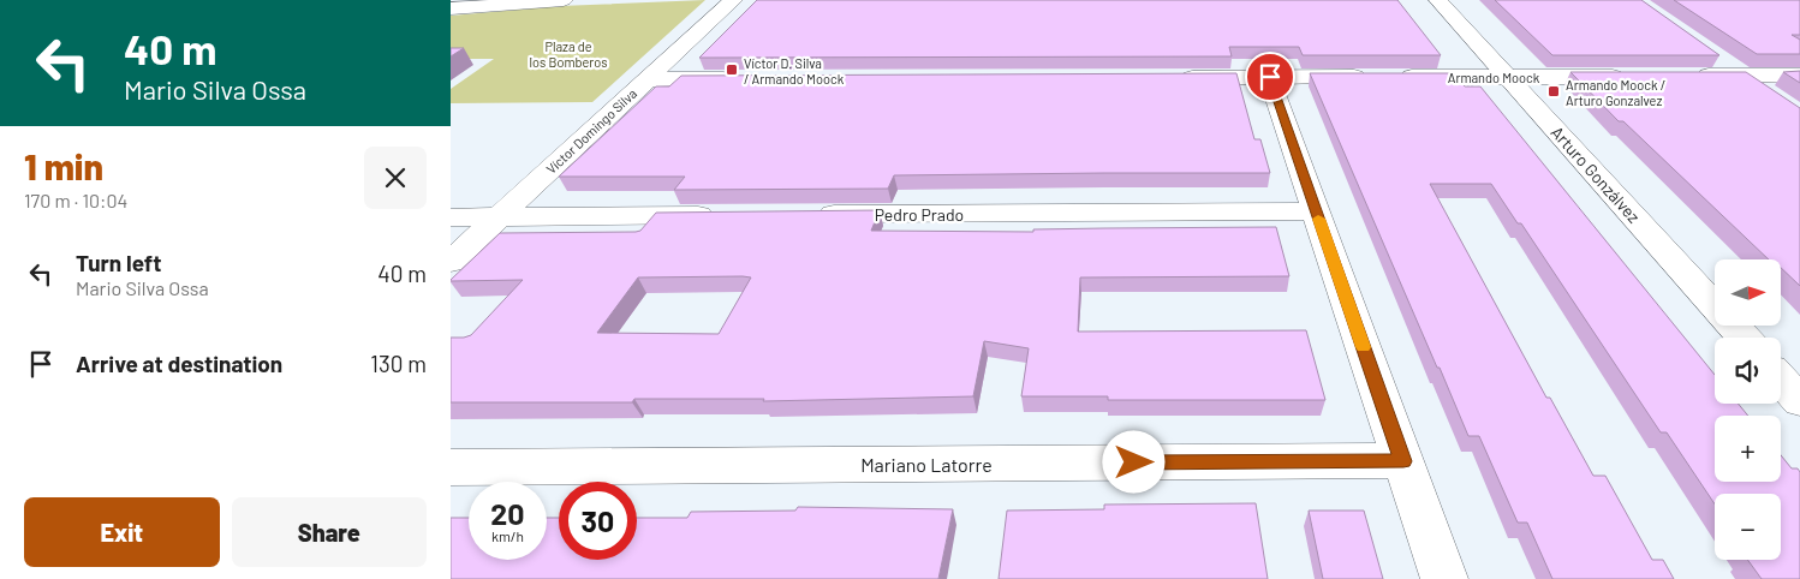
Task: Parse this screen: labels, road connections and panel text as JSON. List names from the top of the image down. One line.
{"streets":{"street":["Armando Moock","Víctor Domingo Silva","Arturo Gonzálvez","Pedro Prado","Mariano Latorre"]},"crossings":[["Armando Moock","Arturo Gonzálvez"]],"parks":["Plaza de los Bomberos"],"places":{"transit":["Víctor D. Silva / Armando Moock","Armando Moock / Arturo Gonzalvez"]},"north":"right","page":{"turn":["40 m","Mario Silva Ossa"],"heading":["1 min","170 m · 10:04"],"list":[{"name":"Turn left","note":"Mario Silva Ossa","value":"40 m"},{"name":"Arrive at destination","value":"130 m"}],"map_buttons":["+","−"],"speed":"20 km/h","limit":"30","buttons":["Exit","Share"]}}
